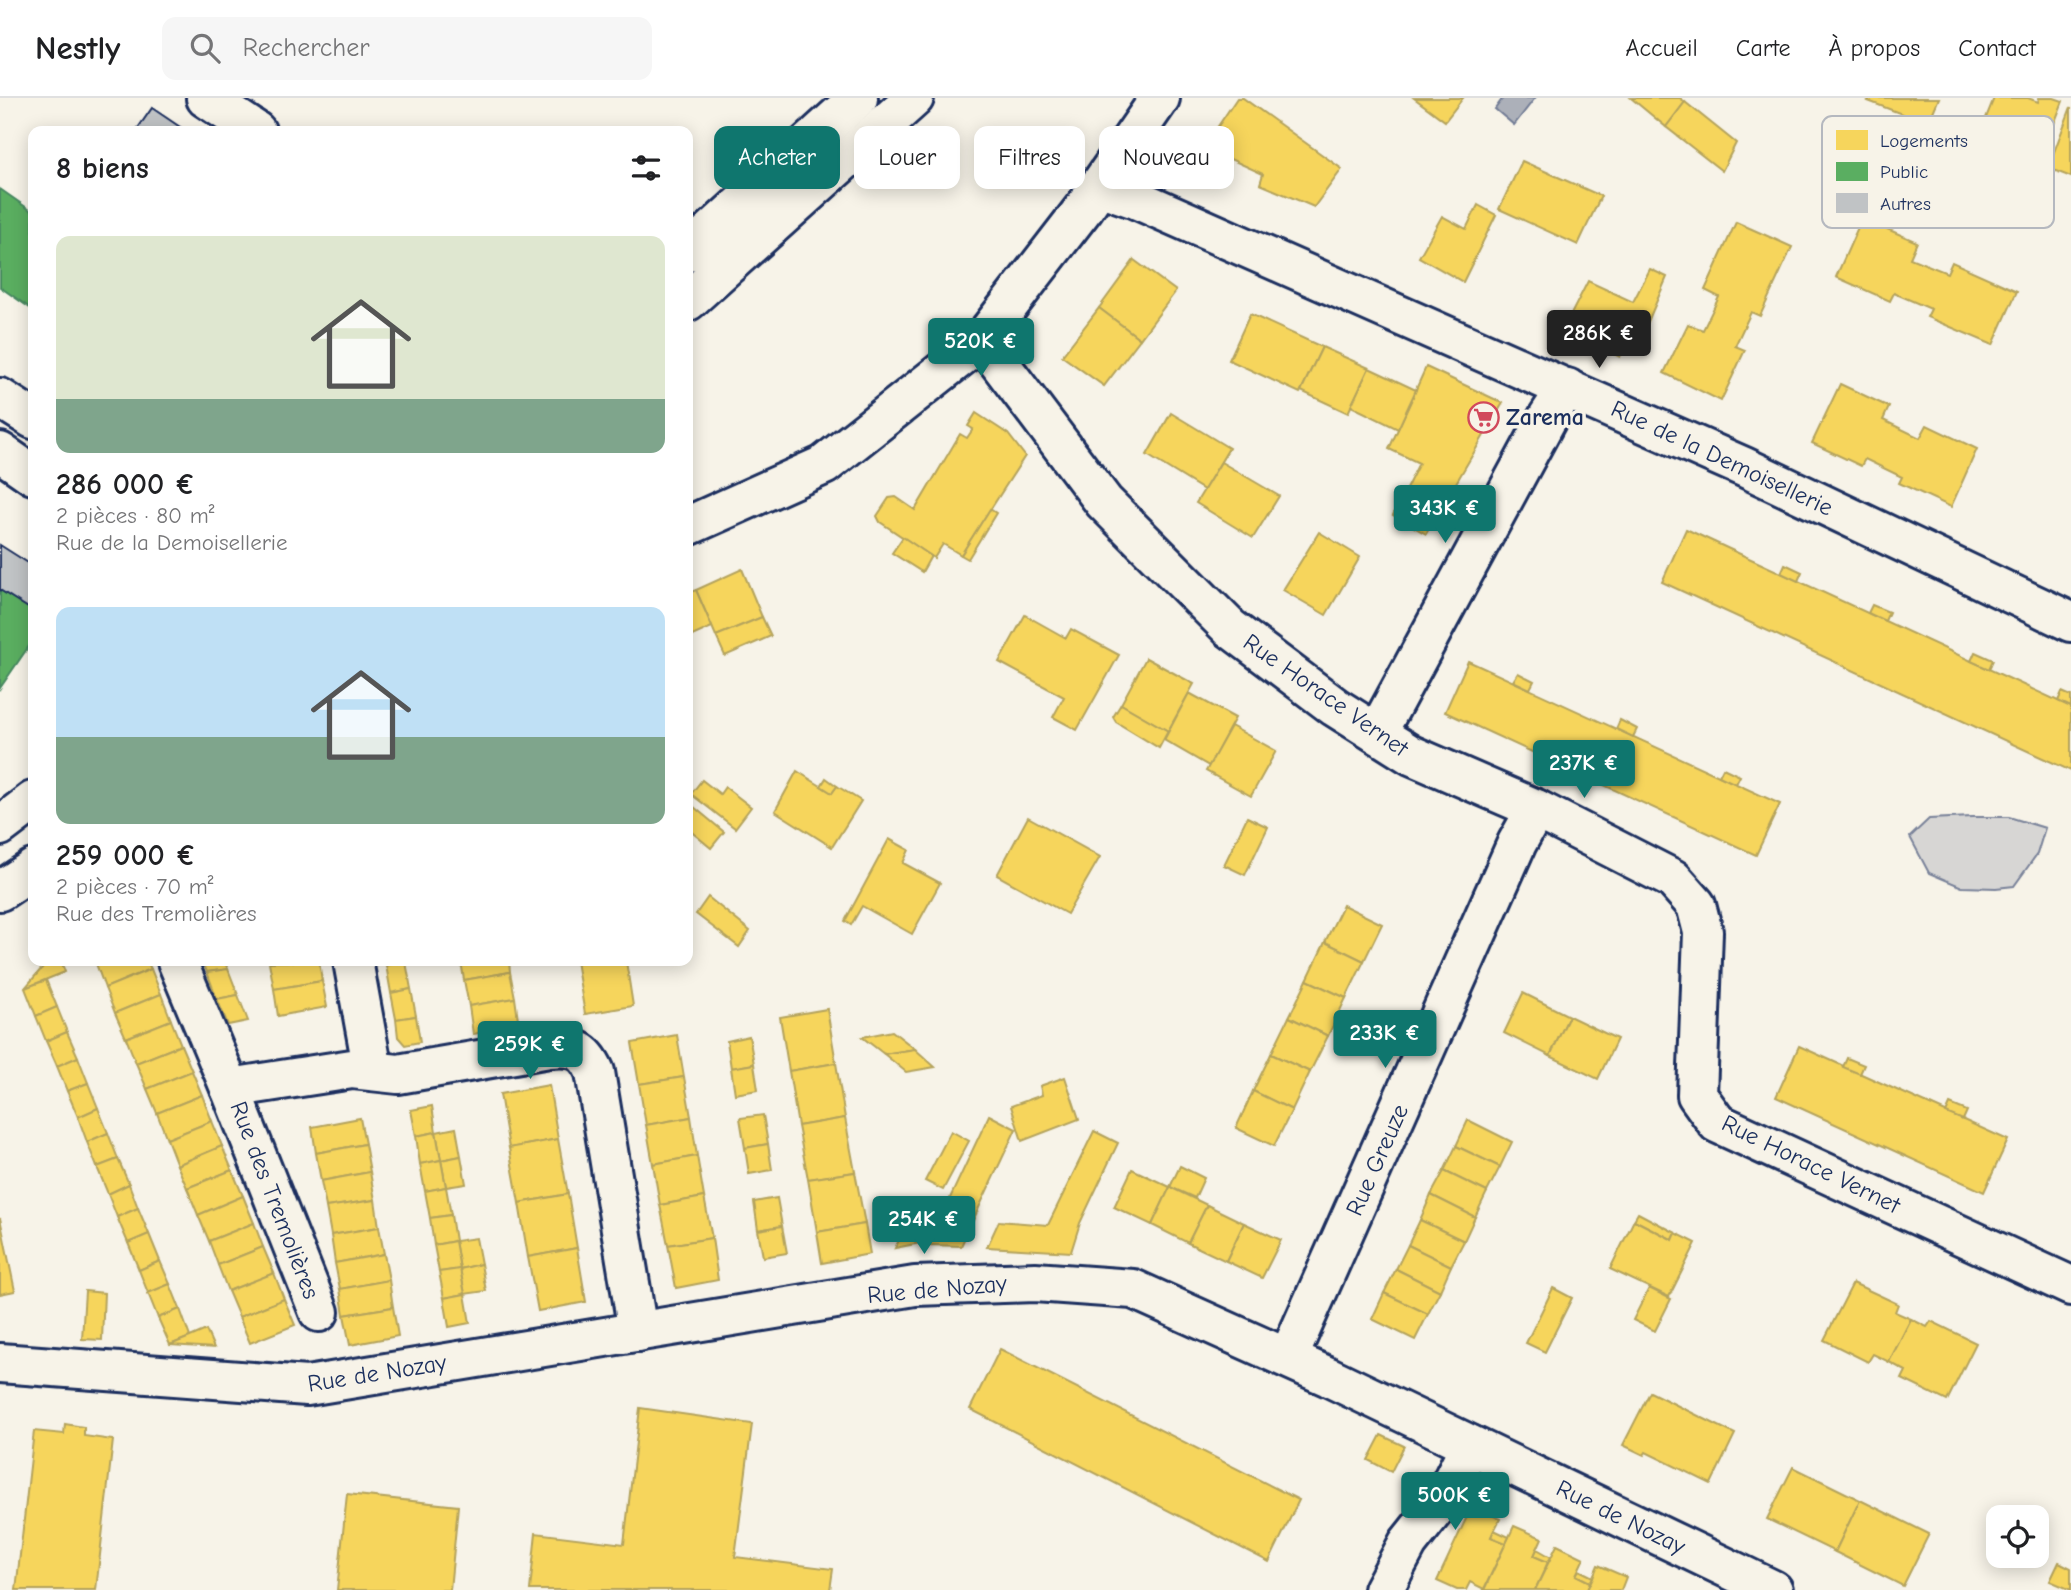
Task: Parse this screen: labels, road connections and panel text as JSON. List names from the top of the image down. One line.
{"streets":{"street":["Rue de la Demoisellerie","Rue Horace Vernet","Rue Greuze","Rue des Tremolières","Rue de Nozay"]},"crossings":[["Rue Horace Vernet","Rue Greuze"],["Rue Greuze","Rue de Nozay"],["Rue des Tremolières","Rue de Nozay"]],"places":{"supermarket":["Zarema"]},"legend":["Logements","Public","Autres"],"page":{"header":"Nestly","search":"Rechercher","nav":["Accueil","Carte","À propos","Contact"],"chip":["Acheter","Louer","Filtres","Nouveau"],"heading":"8 biens","list":[{"name":"286 000 €","note":"2 pièces · 80 m² · Rue de la Demoisellerie"},{"name":"259 000 €","note":"2 pièces · 70 m² · Rue des Tremolières"}],"price":["286K €","520K €","343K €","237K €","233K €","259K €","254K €","500K €"]}}
